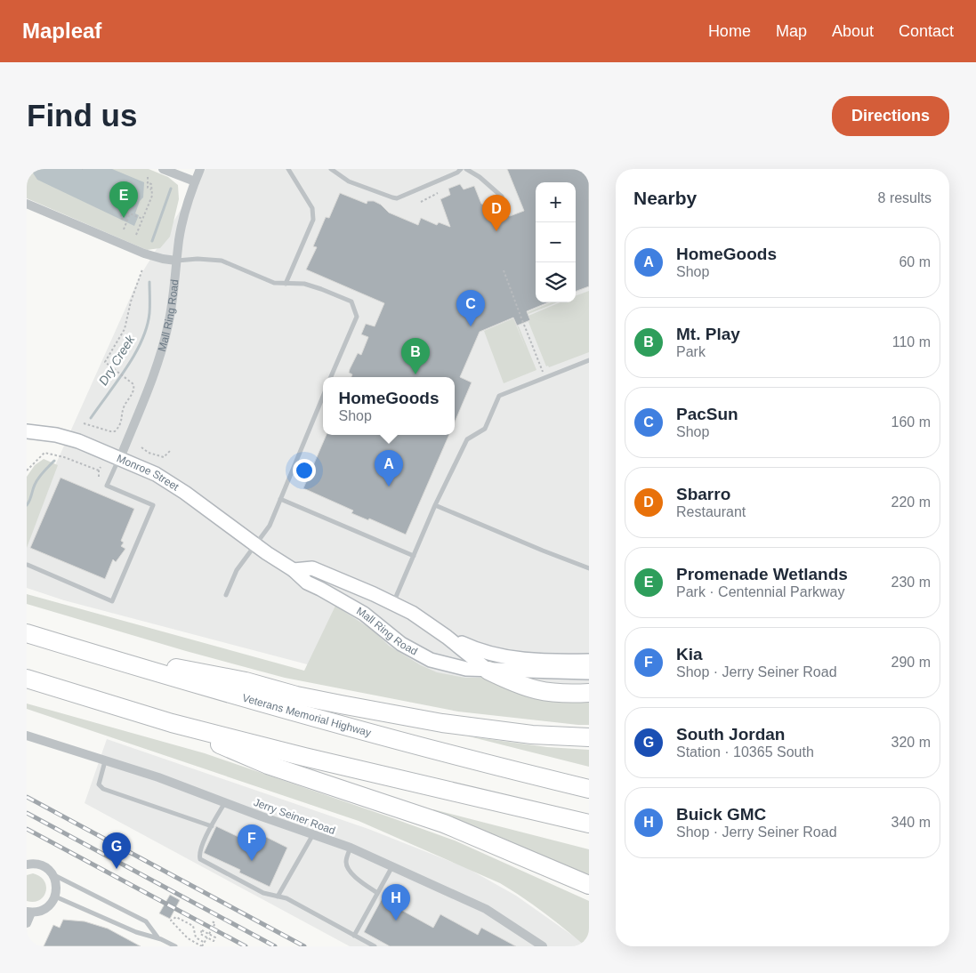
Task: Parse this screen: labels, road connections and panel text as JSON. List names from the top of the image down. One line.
{"streets":{"highway":["Veterans Memorial Highway"],"street":["Mall Ring Road","Monroe Street","Jerry Seiner Road"]},"crossings":[["Mall Ring Road","Monroe Street"]],"water":["Dry Creek"],"page":{"header":"Mapleaf","nav":["Home","Map","About","Contact"],"buttons":"Directions","title":"Find us","heading":["Nearby","8 results"],"pins":["E","D","C","B","A","F","G","H"],"map_buttons":["+","−"],"list":[{"mark":"A","name":"HomeGoods","note":"Shop","value":"60 m"},{"mark":"B","name":"Mt. Play","note":"Park","value":"110 m"},{"mark":"C","name":"PacSun","note":"Shop","value":"160 m"},{"mark":"D","name":"Sbarro","note":"Restaurant","value":"220 m"},{"mark":"E","name":"Promenade Wetlands","note":"Park · Centennial Parkway","value":"230 m"},{"mark":"F","name":"Kia","note":"Shop · Jerry Seiner Road","value":"290 m"},{"mark":"G","name":"South Jordan","note":"Station · 10365 South","value":"320 m"},{"mark":"H","name":"Buick GMC","note":"Shop · Jerry Seiner Road","value":"340 m"}],"popup":["HomeGoods","Shop"]}}
